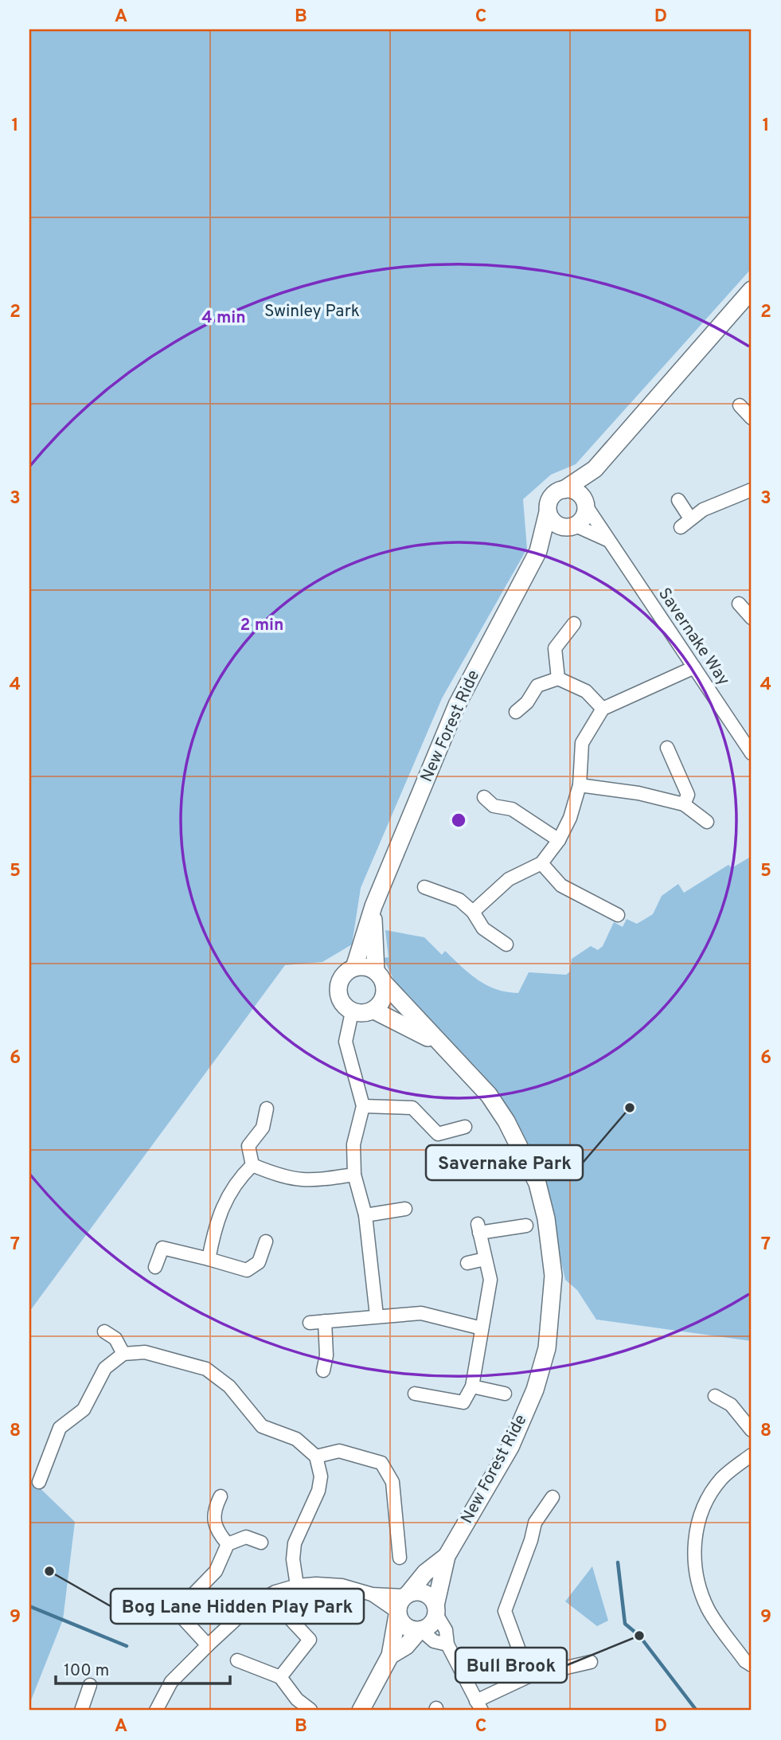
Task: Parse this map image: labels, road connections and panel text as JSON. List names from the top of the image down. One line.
{"streets":{"main road":["New Forest Ride"],"street":["Savernake Way"]},"crossings":[["Savernake Way","New Forest Ride"]],"parks":["Swinley Park"],"places":["Savernake Park","Bog Lane Hidden Play Park","Bull Brook"],"scale_bar":"100 m","grid":{"columns":["A","B","C","D"],"rows":["1","2","3","4","5","6","7","8","9"]},"rings":["4 min","2 min"]}
